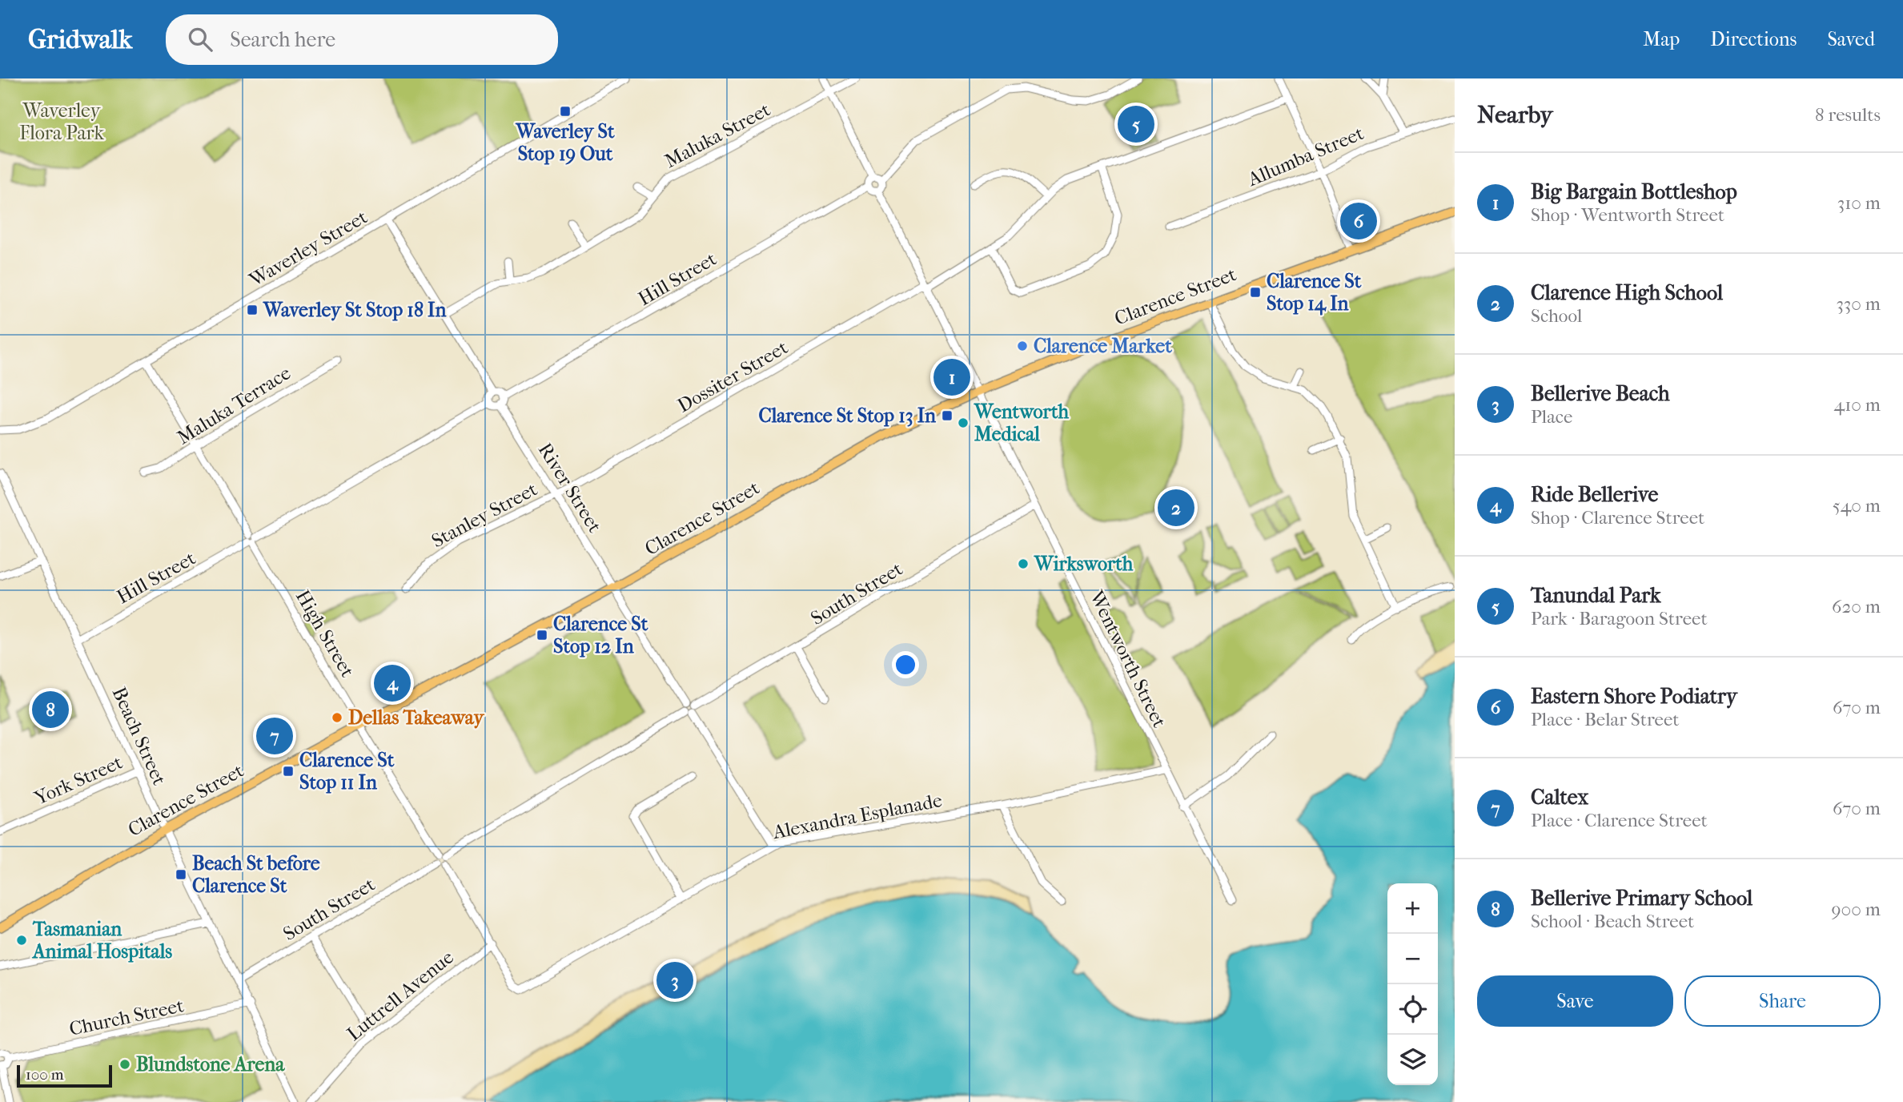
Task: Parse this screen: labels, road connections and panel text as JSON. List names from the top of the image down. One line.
{"streets":{"main road":["Clarence Street"],"street":["Maluka Street","Allumba Street","Waverley Street","Hill Street","Dossiter Street","Maluka Terrace","River Street","Stanley Street","South Street","High Street","Wentworth Street","Beach Street","York Street","Alexandra Esplanade","Luttrell Avenue","Church Street"]},"crossings":[["Waverley Street","High Street"],["Hill Street","River Street"],["Hill Street","High Street"],["Hill Street","Wentworth Street"],["Hill Street","Beach Street"],["Clarence Street","River Street"],["Clarence Street","High Street"],["Clarence Street","Wentworth Street"],["Clarence Street","Beach Street"],["Dossiter Street","River Street"],["Dossiter Street","Stanley Street"],["Dossiter Street","Wentworth Street"],["Maluka Terrace","High Street"],["River Street","Stanley Street"],["River Street","South Street"],["River Street","Alexandra Esplanade"],["South Street","High Street"],["South Street","Wentworth Street"],["South Street","Beach Street"],["Wentworth Street","Alexandra Esplanade"],["Beach Street","York Street"],["Beach Street","Church Street"],["Alexandra Esplanade","Luttrell Avenue"]],"parks":["Waverley Flora Park"],"places":{"transit":["Waverley St Stop 19 Out","Clarence St Stop 14 In","Waverley St Stop 18 In","Clarence St Stop 13 In","Clarence St Stop 12 In","Clarence St Stop 11 In","Beach St before Clarence St"],"other":["Clarence Market","Wentworth Medical","Wirksworth","Dellas Takeaway","Tasmanian Animal Hospitals","Blundstone Arena"]},"scale_bar":"100 m","page":{"header":"Gridwalk","search":"Search here","nav":["Map","Directions","Saved"],"heading":["Nearby","8 results"],"pins":["5","6","1","2","4","8","7","3"],"list":[{"mark":"1","name":"Big Bargain Bottleshop","note":"Shop · Wentworth Street","value":"310 m"},{"mark":"2","name":"Clarence High School","note":"School","value":"330 m"},{"mark":"3","name":"Bellerive Beach","note":"Place","value":"410 m"},{"mark":"4","name":"Ride Bellerive","note":"Shop · Clarence Street","value":"540 m"},{"mark":"5","name":"Tanundal Park","note":"Park · Baragoon Street","value":"620 m"},{"mark":"6","name":"Eastern Shore Podiatry","note":"Place · Belar Street","value":"670 m"},{"mark":"7","name":"Caltex","note":"Place · Clarence Street","value":"670 m"},{"mark":"8","name":"Bellerive Primary School","note":"School · Beach Street","value":"900 m"}],"map_buttons":["+","−"],"buttons":["Save","Share"],"scale":"100 m"}}
